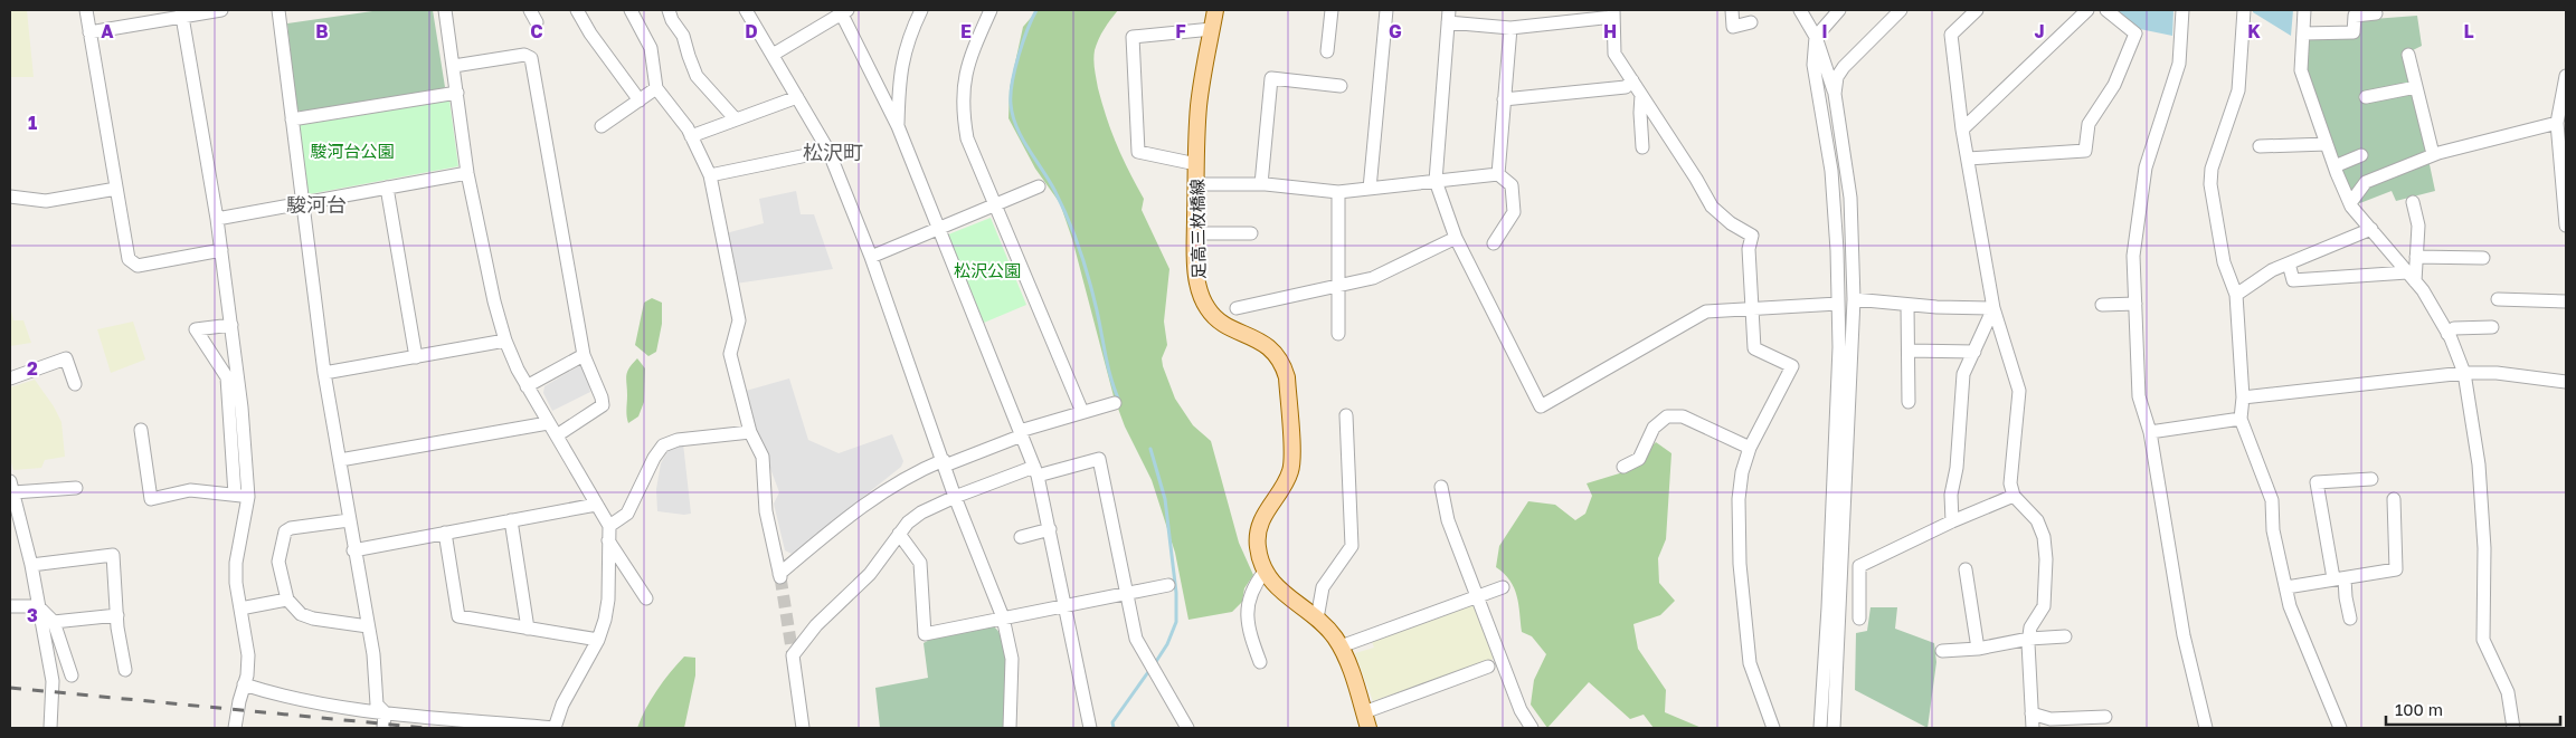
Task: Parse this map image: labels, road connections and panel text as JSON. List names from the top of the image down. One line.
{"streets":{"main road":["足高三枚橋線"]},"districts":["松沢町","駿河台"],"parks":["駿河台公園","松沢公園"],"scale_bar":"100 m","grid":{"columns":["A","B","C","D","E","F","G","H","I","J","K","L"],"rows":["1","2","3"]}}
